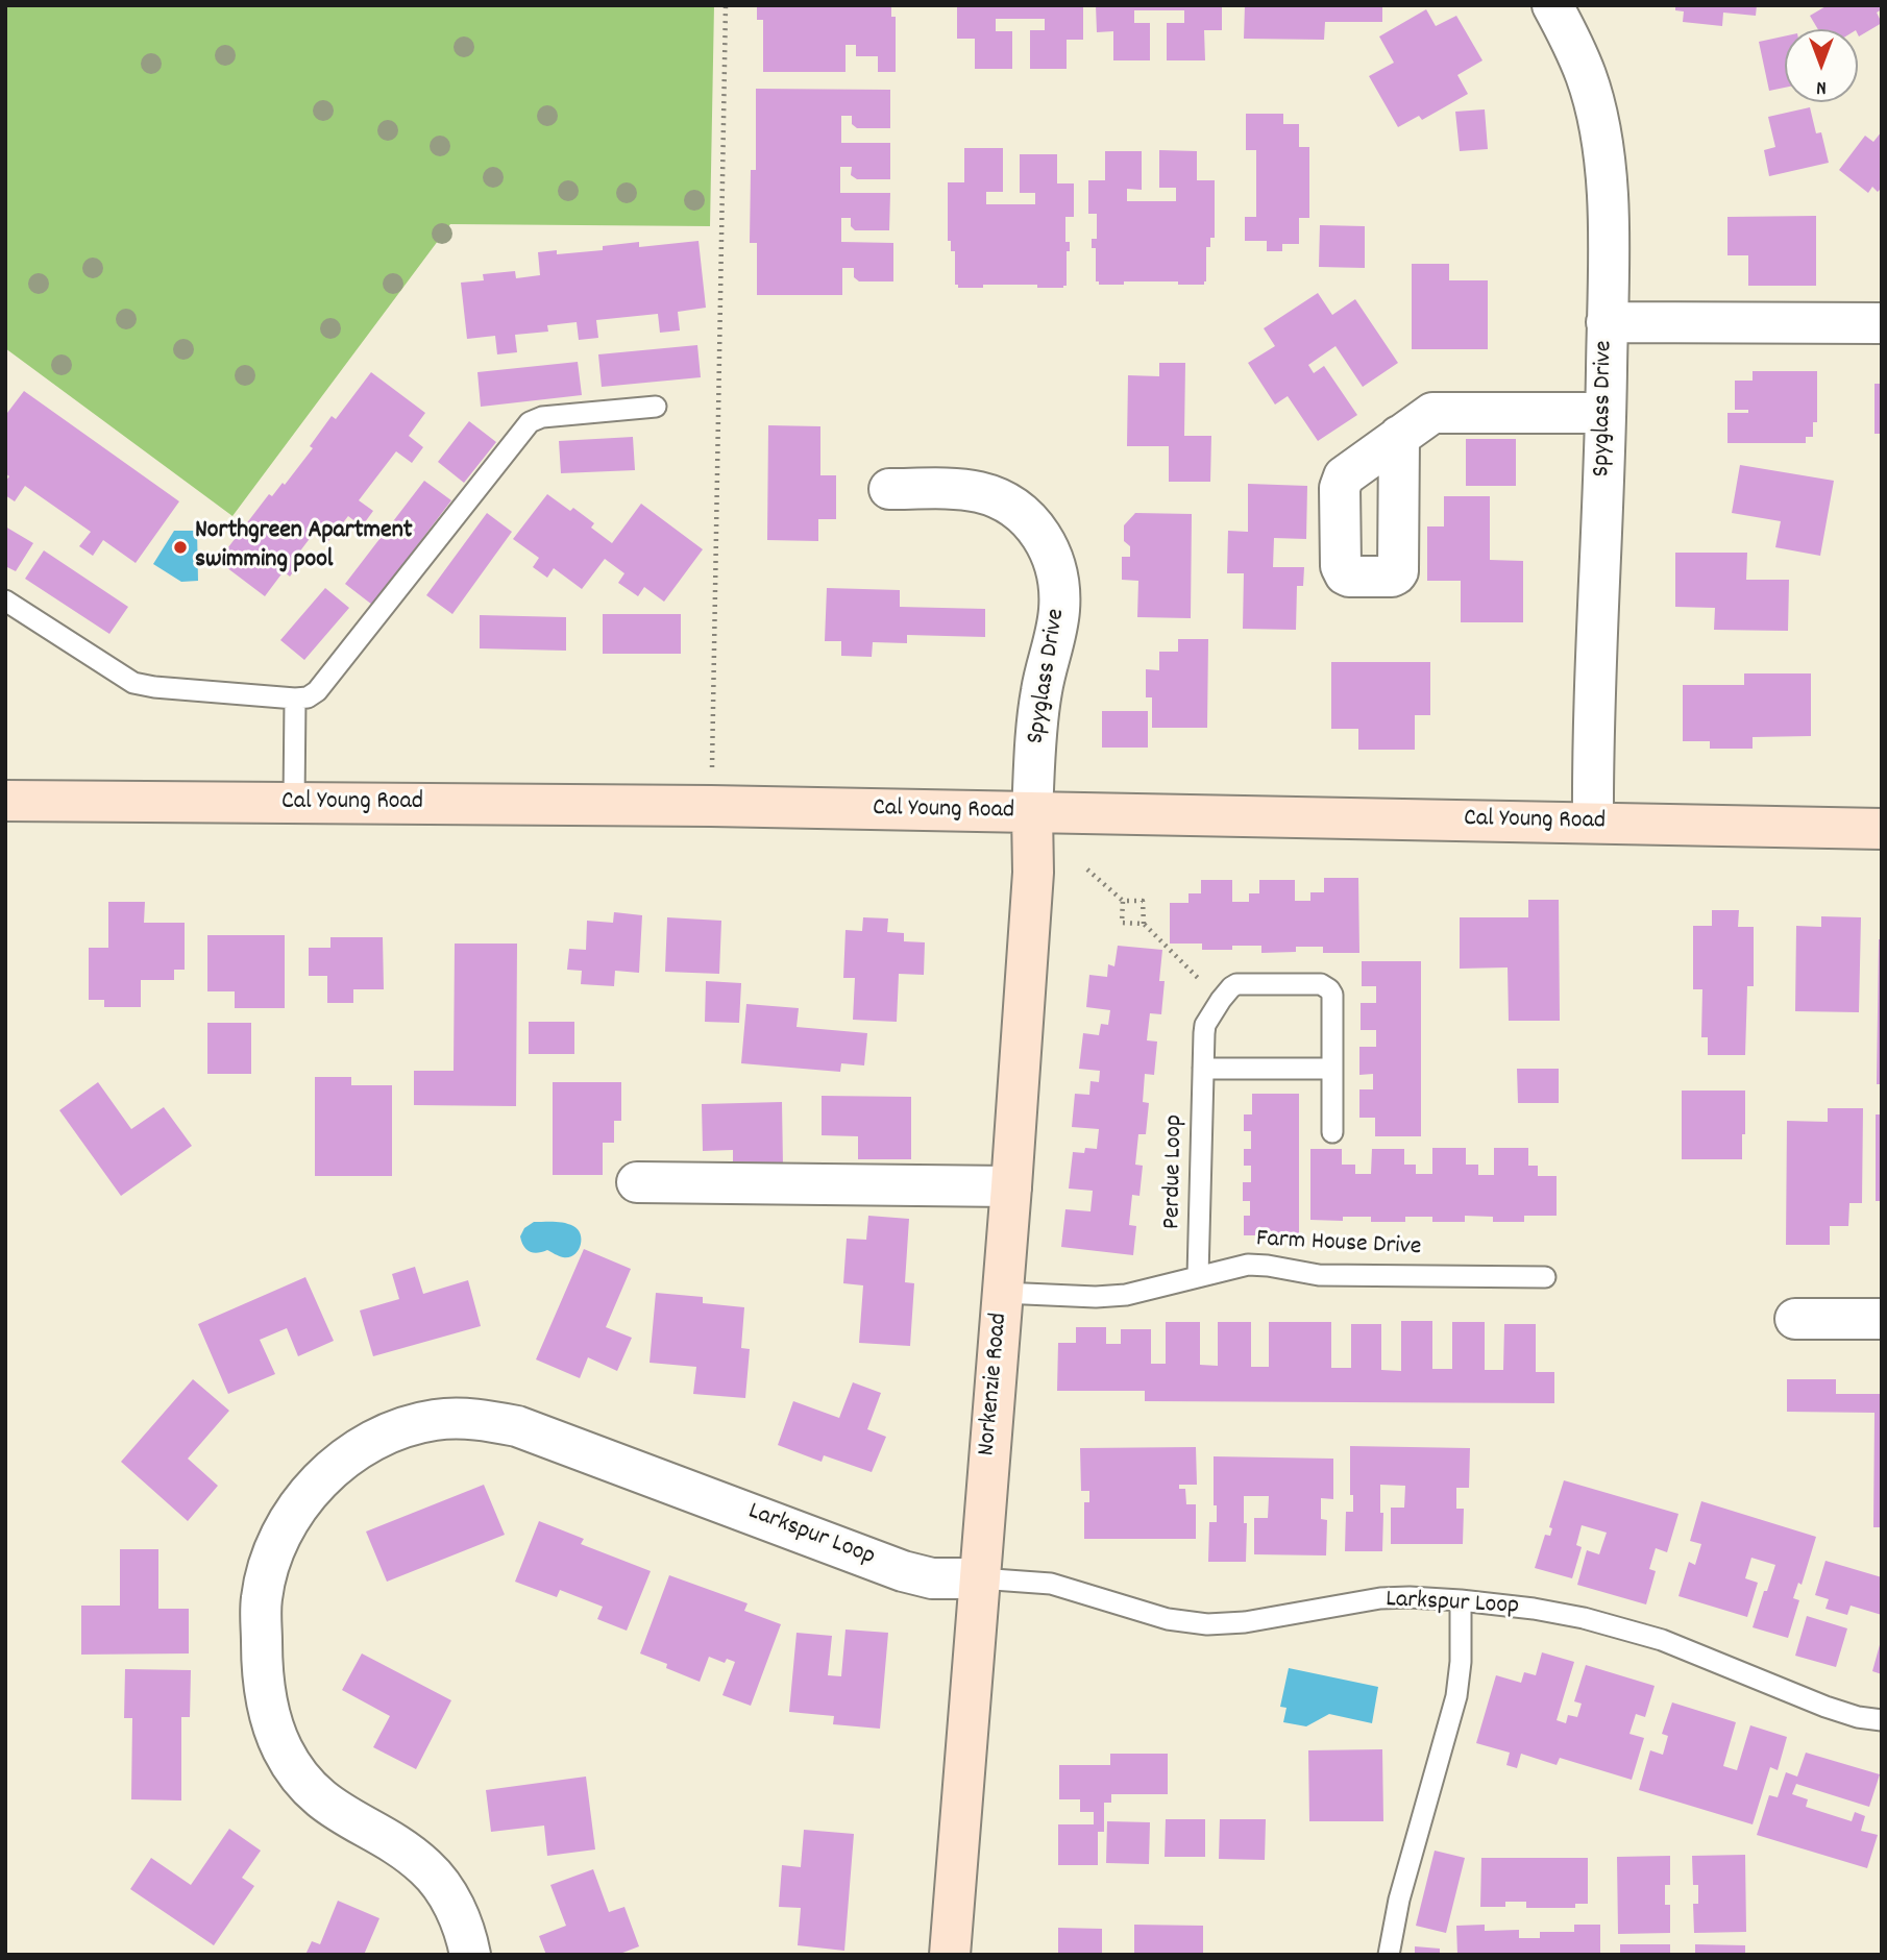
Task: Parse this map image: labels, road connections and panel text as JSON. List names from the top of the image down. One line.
{"streets":{"main road":["Cal Young Road","Norkenzie Road"],"street":["Spyglass Drive","Larkspur Loop"],"lane":["Perdue Loop","Farm House Drive"]},"crossings":[["Spyglass Drive","Cal Young Road"],["Spyglass Drive","Norkenzie Road"],["Cal Young Road","Norkenzie Road"],["Perdue Loop","Farm House Drive"],["Farm House Drive","Norkenzie Road"],["Norkenzie Road","Larkspur Loop"]],"places":["Northgreen Apartment swimming pool"],"north":"bottom"}
